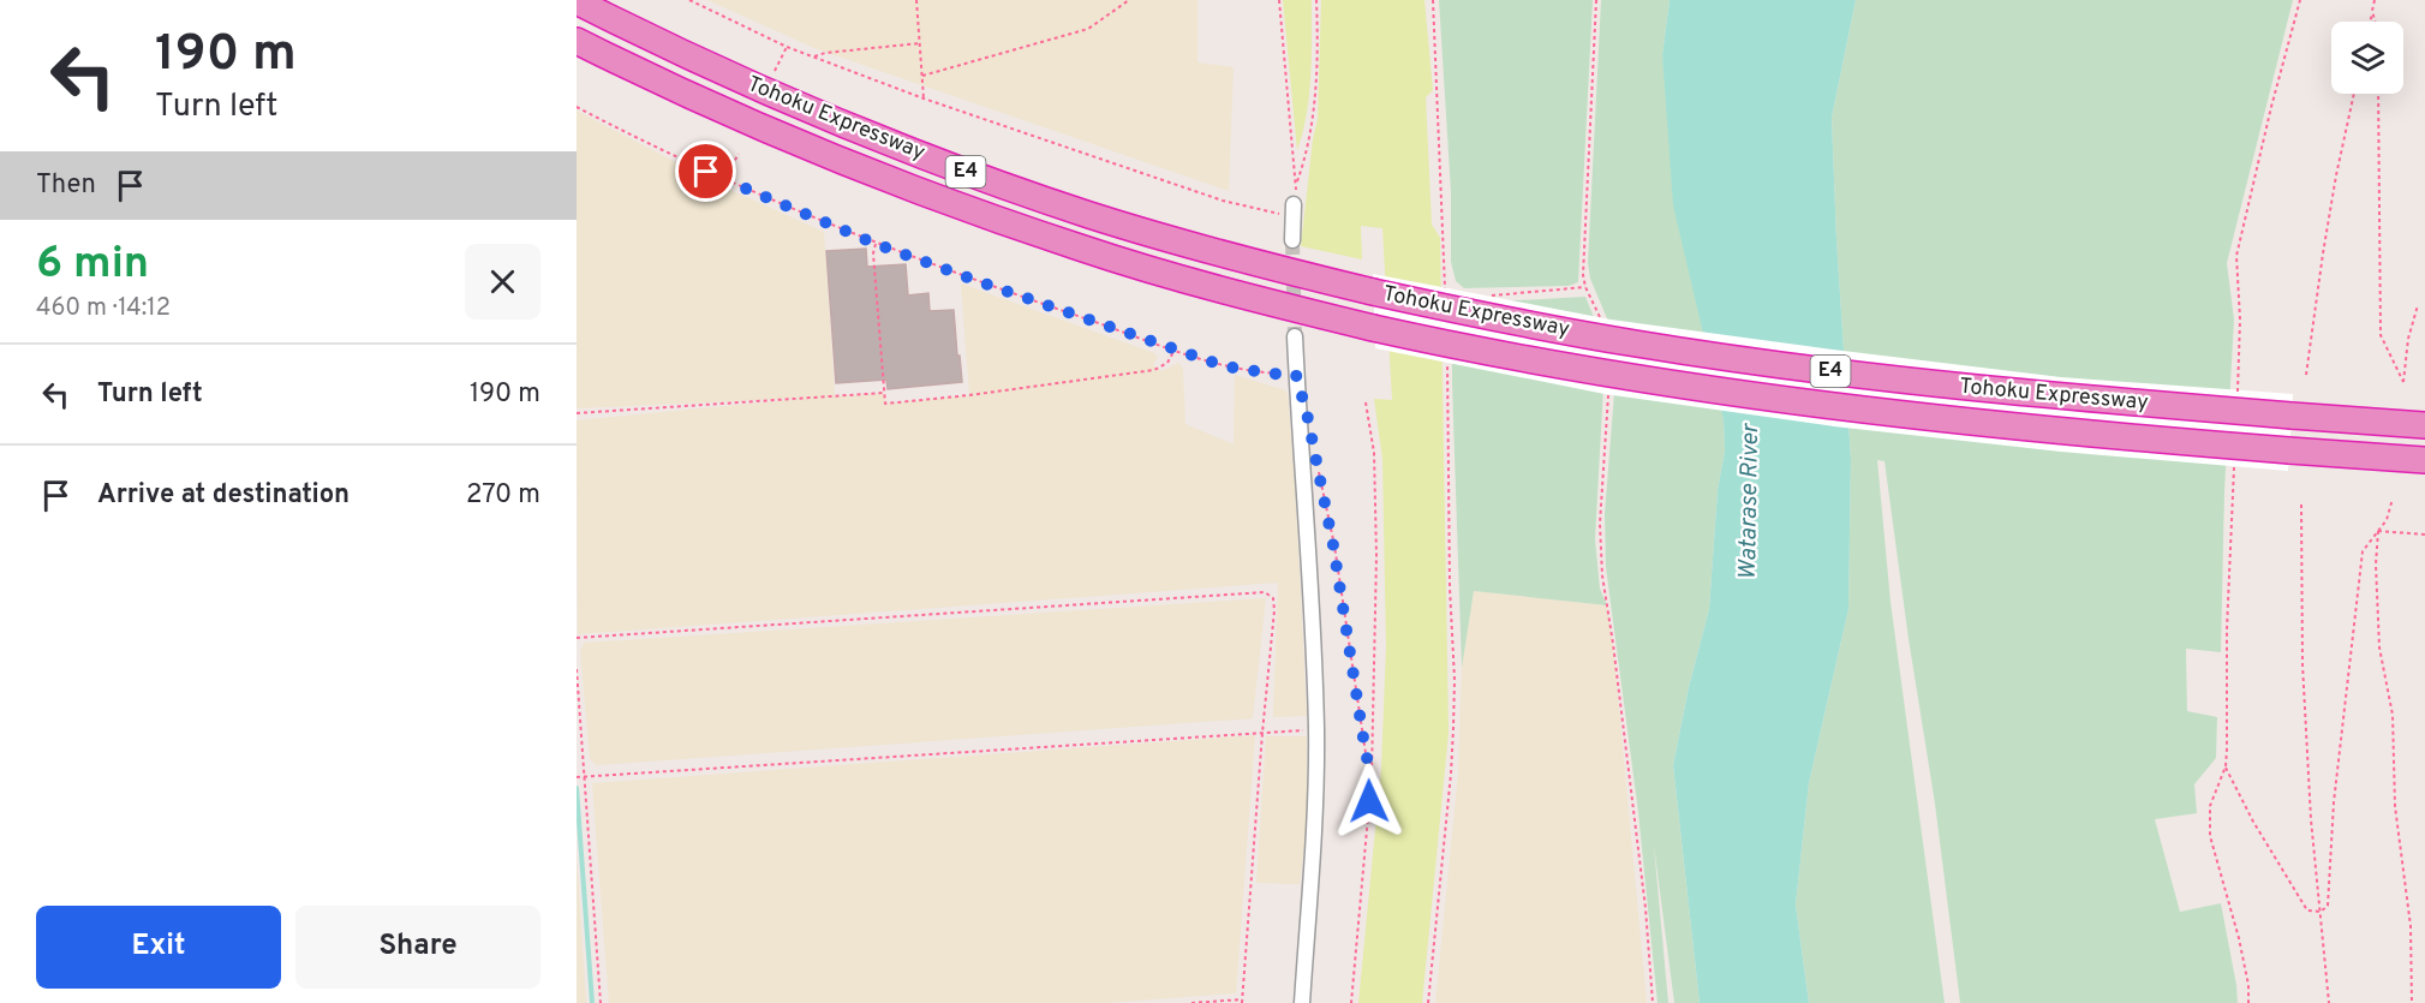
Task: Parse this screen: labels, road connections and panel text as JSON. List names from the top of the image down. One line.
{"streets":{"highway":["Tohoku Expressway","E4"]},"water":["Watarase River"],"page":{"turn":["190 m","Turn left"],"then":"Then","heading":["6 min","460 m · 14:12"],"list":[{"name":"Turn left","value":"190 m"},{"name":"Arrive at destination","value":"270 m"}],"buttons":["Exit","Share"]}}
